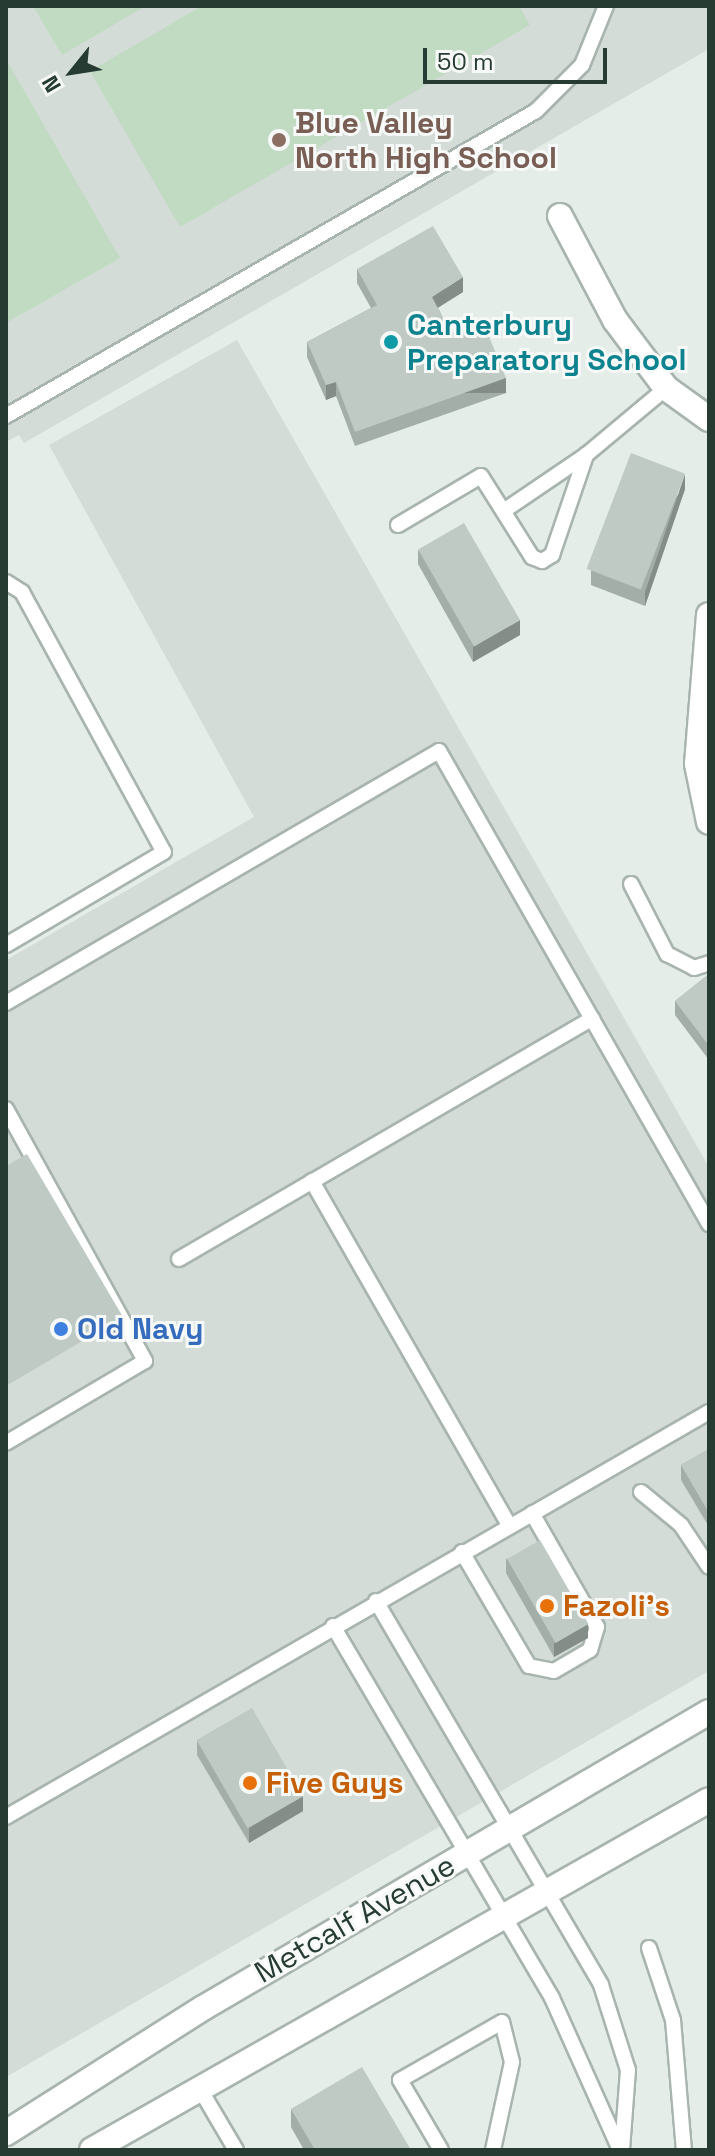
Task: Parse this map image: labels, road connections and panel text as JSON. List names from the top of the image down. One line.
{"streets":{"main road":["Metcalf Avenue"]},"places":["Blue Valley North High School","Canterbury Preparatory School","Old Navy","Fazoli's","Five Guys"],"scale_bar":"50 m","north":"bottom left"}
